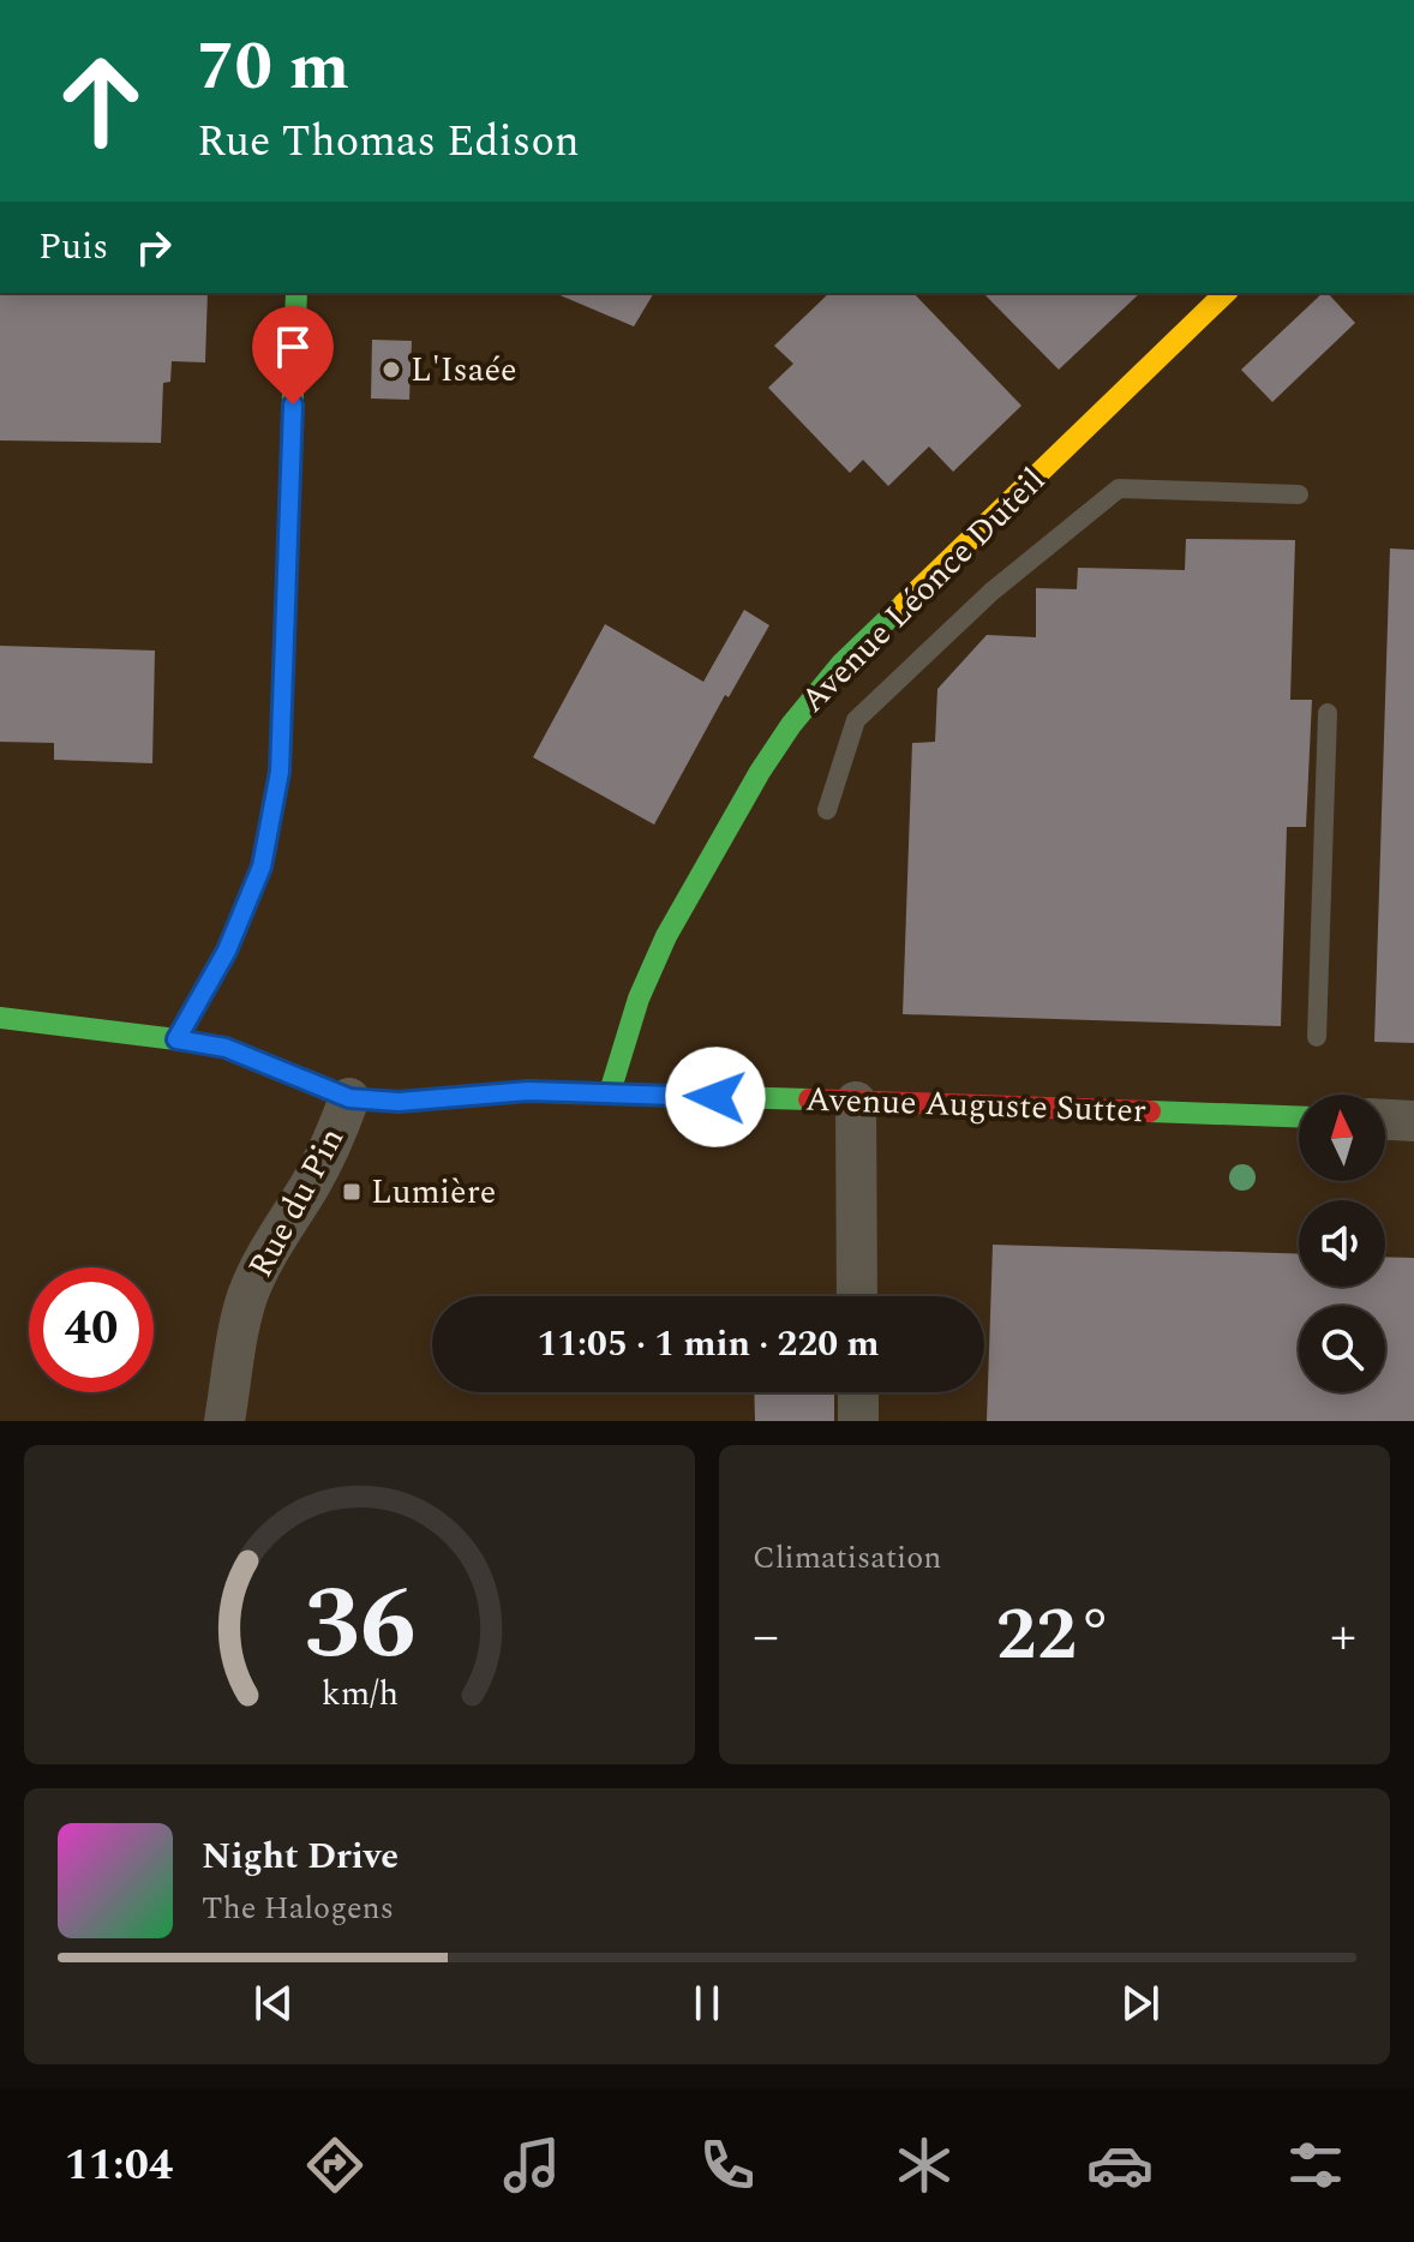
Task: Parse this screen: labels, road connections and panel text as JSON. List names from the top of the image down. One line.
{"streets":{"street":["Avenue Léonce Duteil","Avenue Auguste Sutter","Rue du Pin"]},"crossings":[["Avenue Léonce Duteil","Avenue Auguste Sutter"],["Avenue Auguste Sutter","Rue du Pin"]],"places":{"other":["L'Isaée"],"transit":["Lumière"]},"north":"top","page":{"turn":["70 m","Rue Thomas Edison"],"then":"Puis","limit":"40","trip":"11:05 · 1 min · 220 m","tile":"Climatisation","heat":["−","22°","+"],"song":["Night Drive","The Halogens"],"tabs":"11:04","gauge":["36","km/h"]}}
